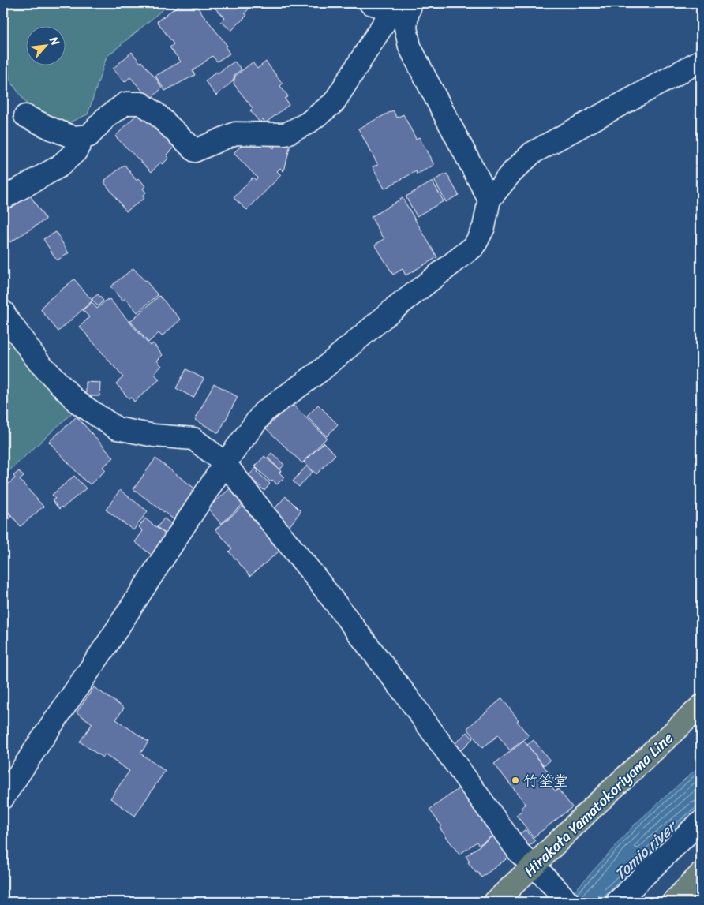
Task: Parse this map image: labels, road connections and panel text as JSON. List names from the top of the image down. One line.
{"streets":{"main road":["Hirakata Yamatokoriyama Line"]},"water":["Tomio river"],"places":["竹筌堂"],"north":"top right"}
